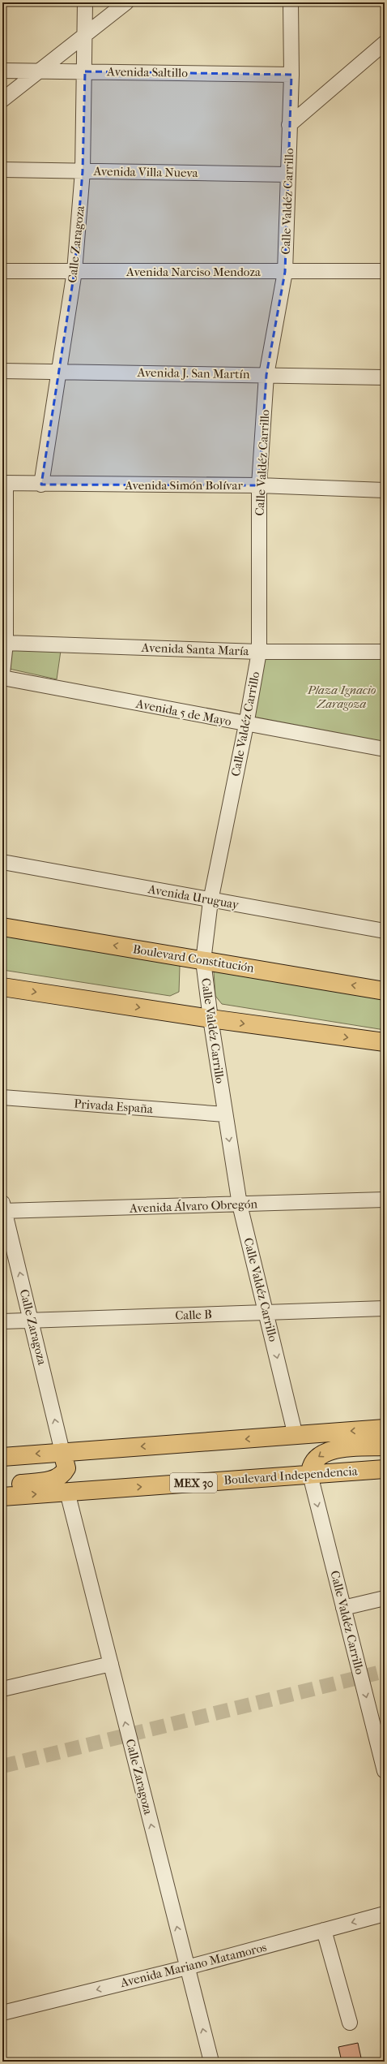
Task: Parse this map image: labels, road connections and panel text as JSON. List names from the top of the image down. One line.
{"streets":{"main road":["Boulevard Constitución","Boulevard Independencia","MEX 30"],"street":["Avenida Saltillo","Avenida Villa Nueva","Calle Valdéz Carrillo","Calle Zaragoza","Avenida Narciso Mendoza","Avenida J. San Martín","Avenida Simón Bolívar","Avenida Santa María","Avenida 5 de Mayo","Avenida Uruguay","Privada España","Avenida Álvaro Obregón","Calle B","Avenida Mariano Matamoros"]},"crossings":[["Avenida Saltillo","Calle Valdéz Carrillo"],["Avenida Saltillo","Calle Zaragoza"],["Avenida Villa Nueva","Calle Valdéz Carrillo"],["Avenida Villa Nueva","Calle Zaragoza"],["Calle Valdéz Carrillo","Avenida Narciso Mendoza"],["Calle Valdéz Carrillo","Avenida J. San Martín"],["Calle Valdéz Carrillo","Avenida Simón Bolívar"],["Calle Valdéz Carrillo","Avenida Santa María"],["Calle Valdéz Carrillo","Avenida 5 de Mayo"],["Calle Valdéz Carrillo","Avenida Uruguay"],["Calle Valdéz Carrillo","Boulevard Constitución"],["Calle Valdéz Carrillo","Privada España"],["Calle Valdéz Carrillo","Avenida Álvaro Obregón"],["Calle Valdéz Carrillo","Calle B"],["Calle Valdéz Carrillo","Boulevard Independencia"],["Calle Zaragoza","Avenida Narciso Mendoza"],["Calle Zaragoza","Avenida J. San Martín"],["Calle Zaragoza","Avenida Simón Bolívar"],["Calle Zaragoza","Avenida Álvaro Obregón"],["Calle Zaragoza","Calle B"],["Calle Zaragoza","Boulevard Independencia"],["Calle Zaragoza","Avenida Mariano Matamoros"]],"one_way":["Calle Zaragoza","Avenida Mariano Matamoros"],"parks":["Plaza Ignacio Zaragoza"]}
